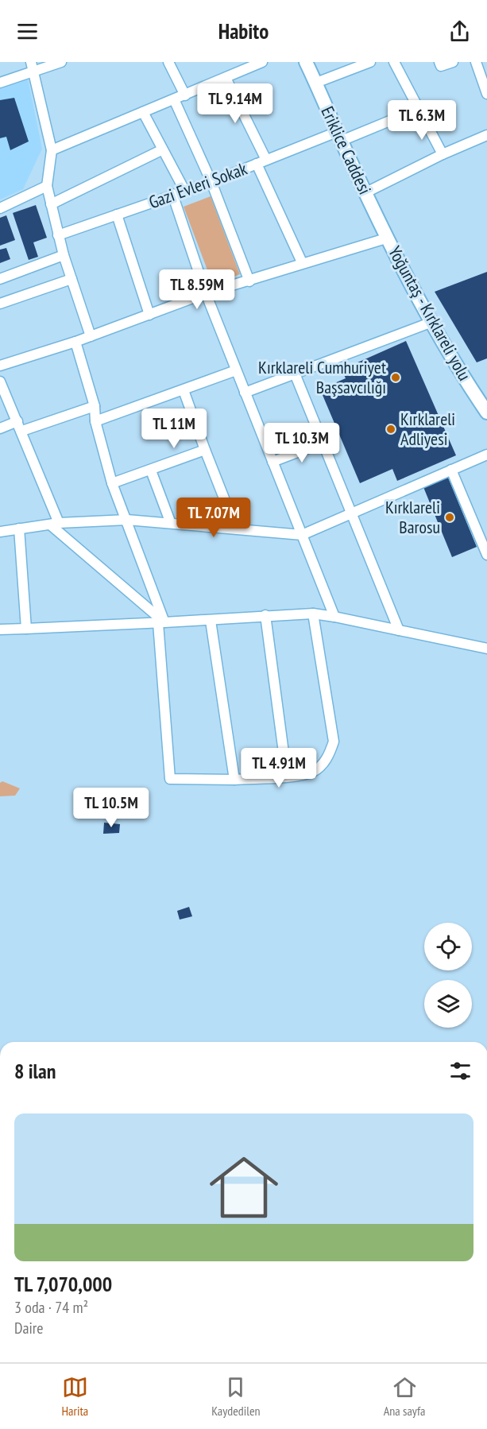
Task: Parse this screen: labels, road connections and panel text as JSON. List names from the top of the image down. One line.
{"streets":{"street":["Eriklice Caddesi","Gazi Evleri Sokak","Yoğuntaş - Kırklareli yolu"]},"crossings":[["Eriklice Caddesi","Gazi Evleri Sokak"],["Eriklice Caddesi","Yoğuntaş - Kırklareli yolu"]],"places":["Kırklareli Cumhuriyet Başsavcılığı","Kırklareli Adliyesi","Kırklareli Barosu"],"page":{"header":"Habito","price":["TL 9.14M","TL 6.3M","TL 8.59M","TL 11M","TL 10.3M","TL 7.07M","TL 4.91M","TL 10.5M"],"heading":"8 ilan","list":[{"name":"TL 7,070,000","note":"3 oda · 74 m² · Daire"}],"tabs":["Harita","Kaydedilen","Ana sayfa"]}}
